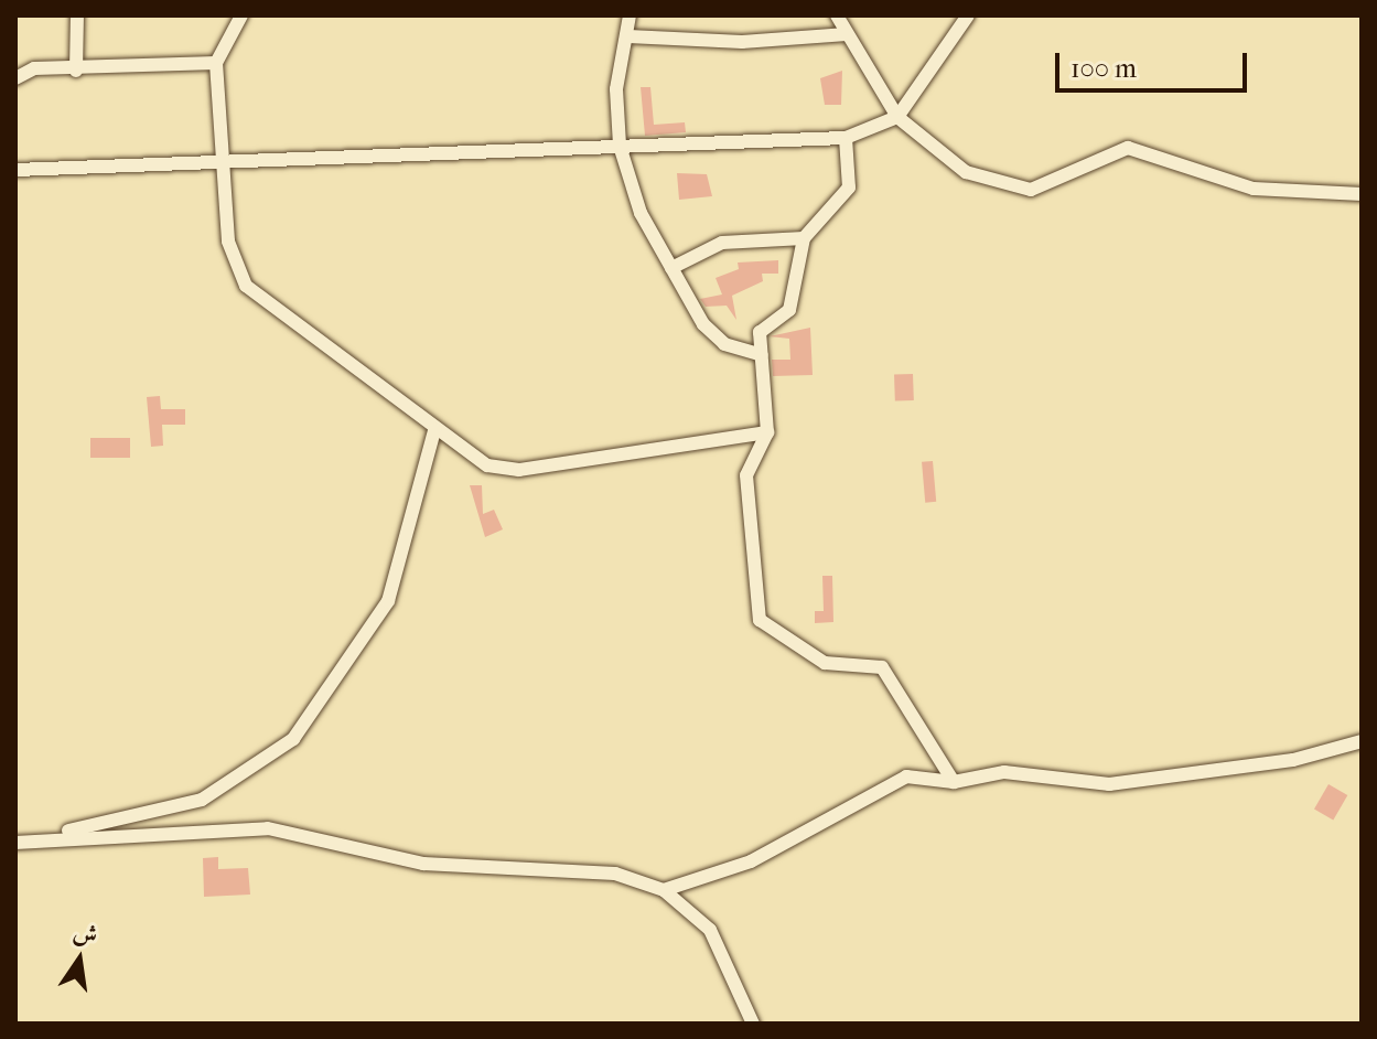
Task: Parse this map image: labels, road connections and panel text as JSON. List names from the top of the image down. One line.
{"scale_bar":"100 m","north":"top"}
